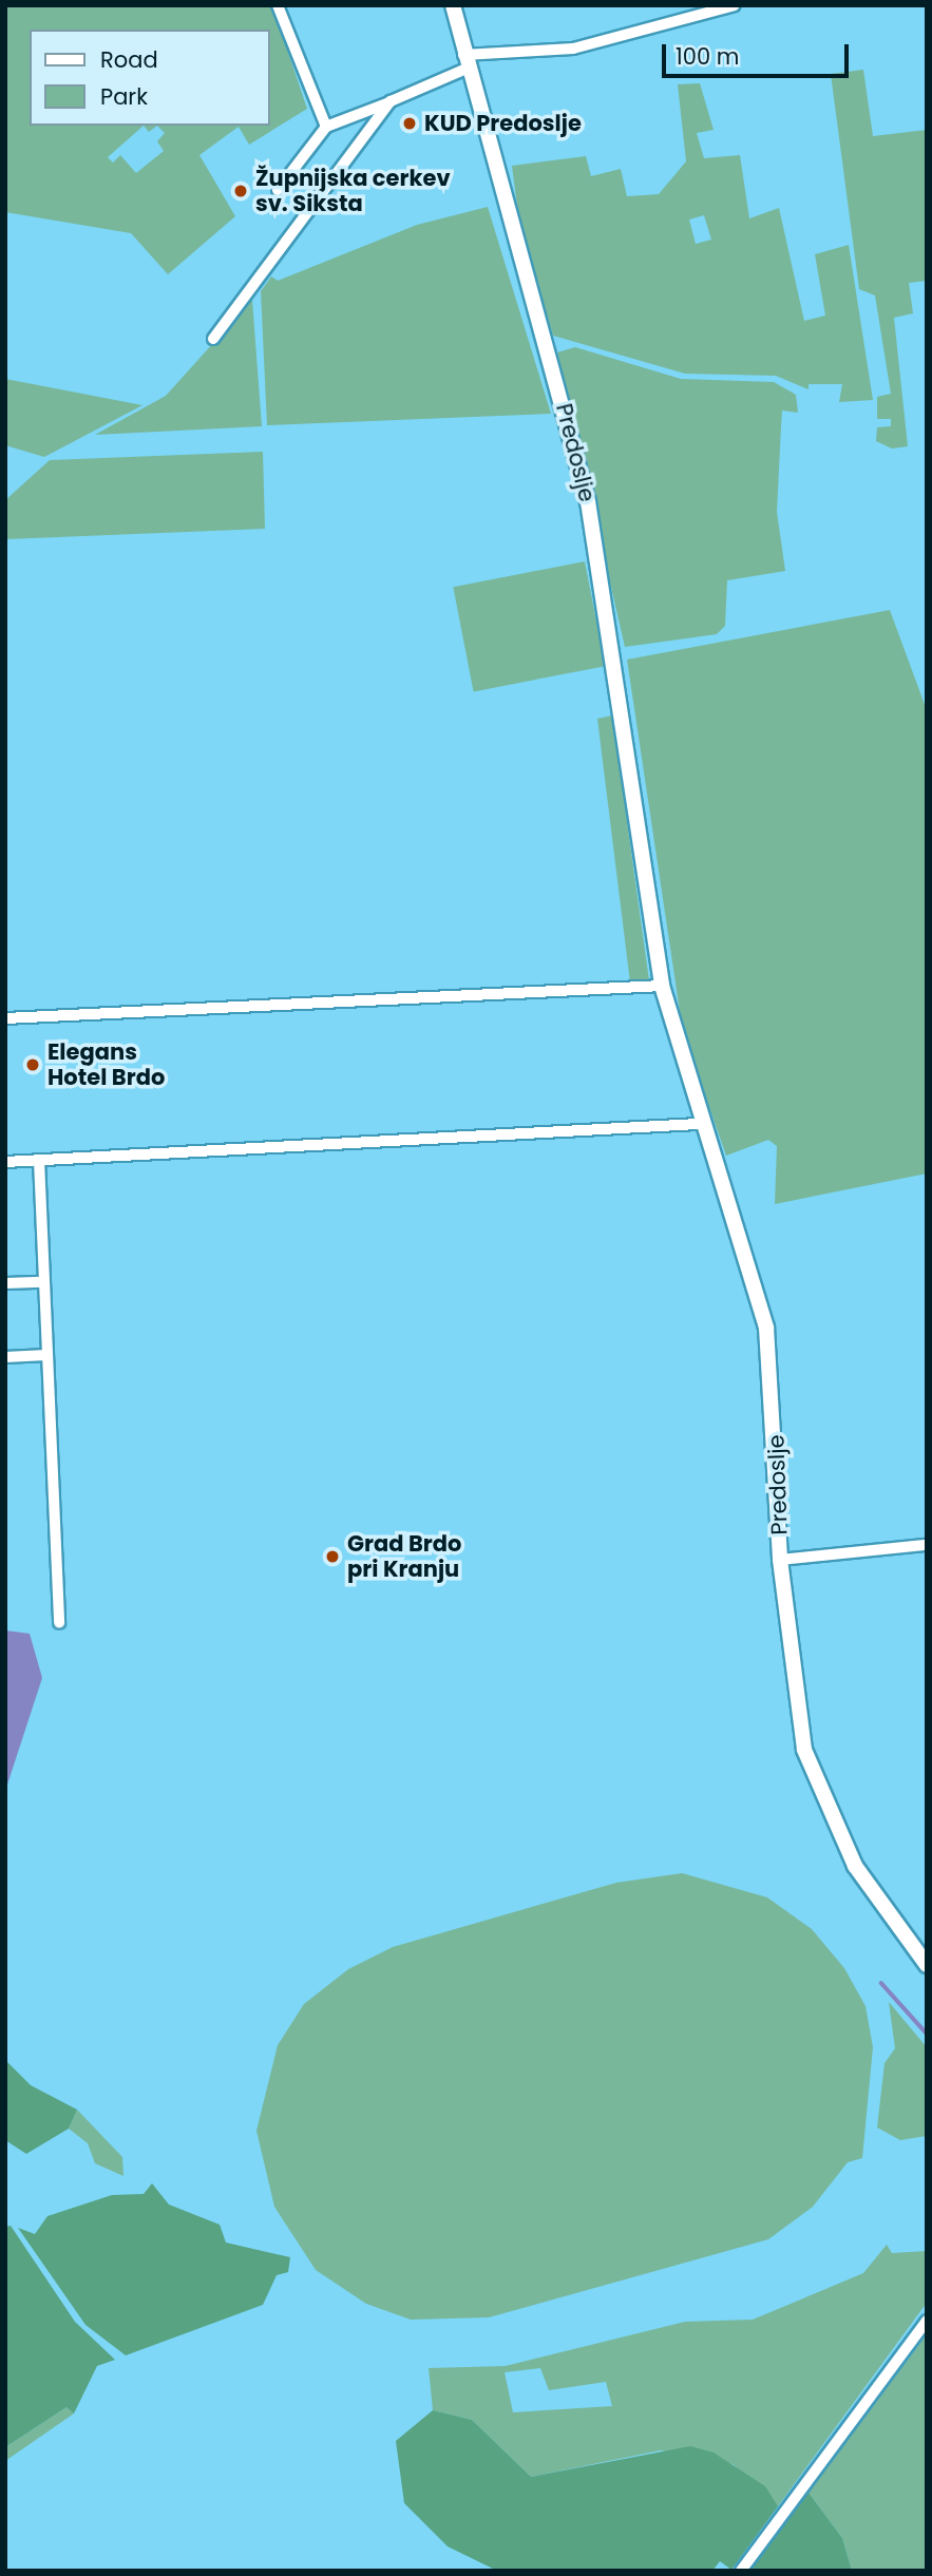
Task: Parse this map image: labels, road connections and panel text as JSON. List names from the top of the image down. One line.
{"streets":{"street":["Predoslje"]},"places":["KUD Predoslje","Župnijska cerkev sv. Siksta","Elegans Hotel Brdo","Grad Brdo pri Kranju"],"legend":["Road","Park"],"scale_bar":"100 m"}
